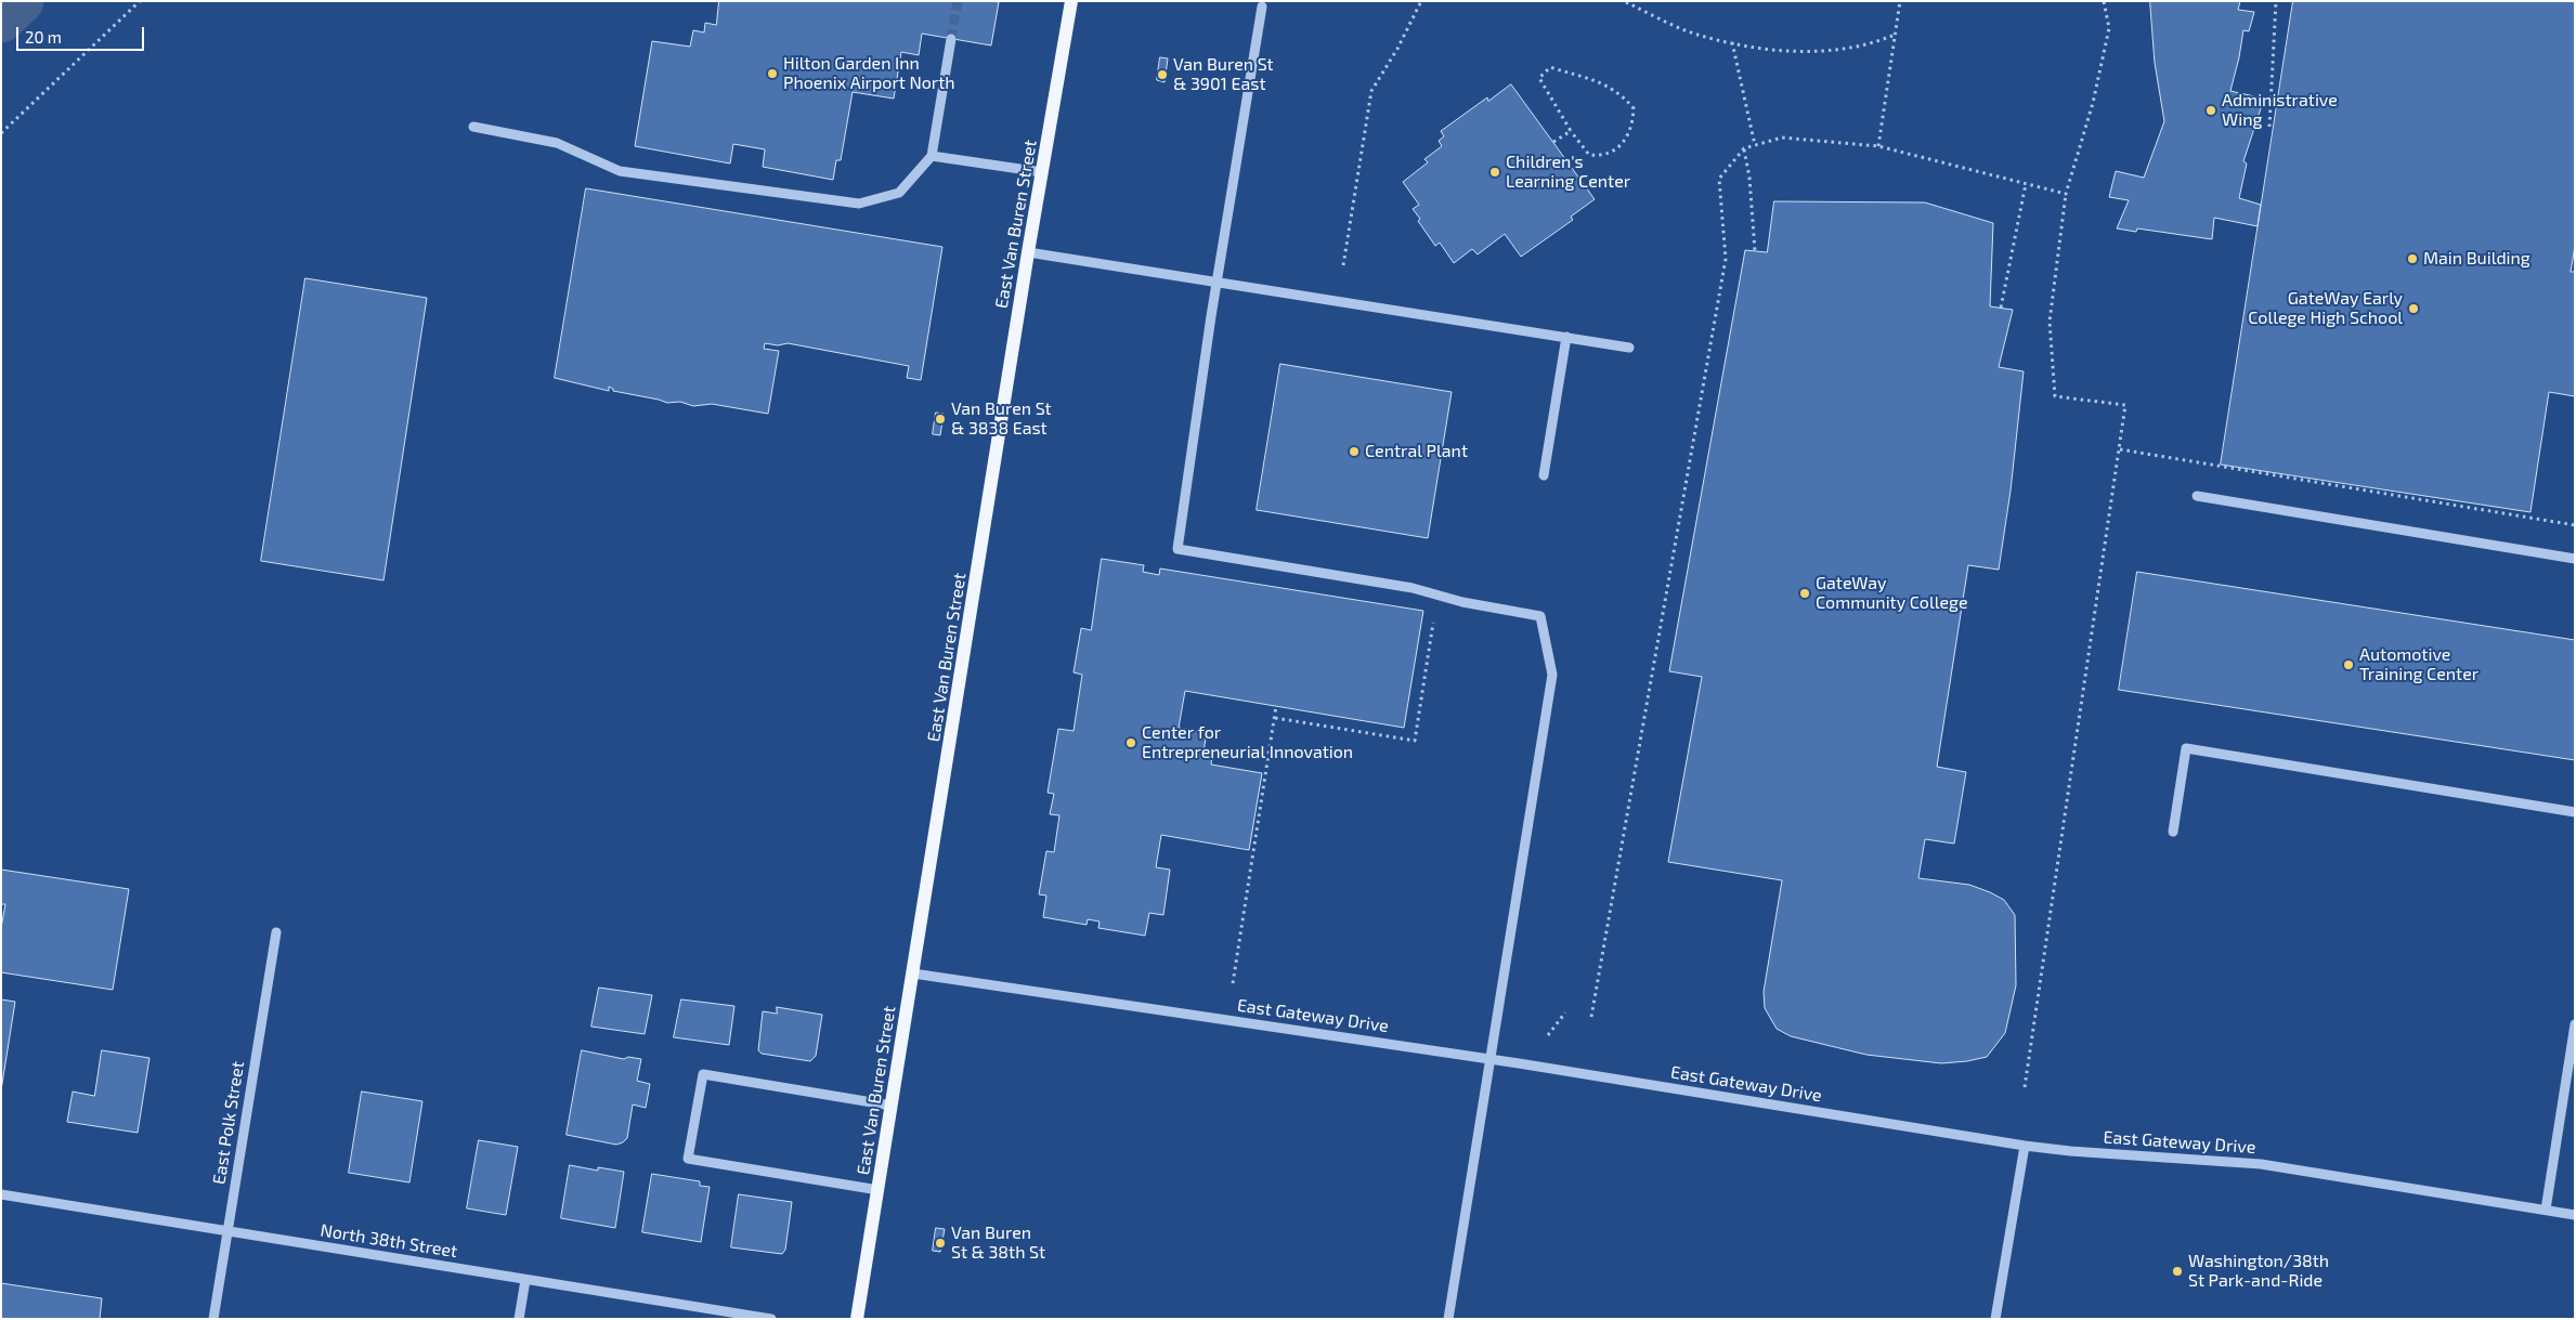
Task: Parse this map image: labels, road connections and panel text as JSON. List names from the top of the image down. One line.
{"streets":{"main road":["East Van Buren Street"],"street":["East Gateway Drive","East Polk Street","North 38th Street"]},"crossings":[["East Van Buren Street","East Gateway Drive"],["East Polk Street","North 38th Street"]],"places":["Hilton Garden Inn Phoenix Airport North","Van Buren St & 3901 East","Administrative Wing","Children's Learning Center","Main Building","GateWay Early College High School","Van Buren St & 3838 East","Central Plant","GateWay Community College","Automotive Training Center","Center for Entrepreneurial Innovation","Van Buren St & 38th St","Washington/38th St Park-and-Ride"],"scale_bar":"20 m"}
